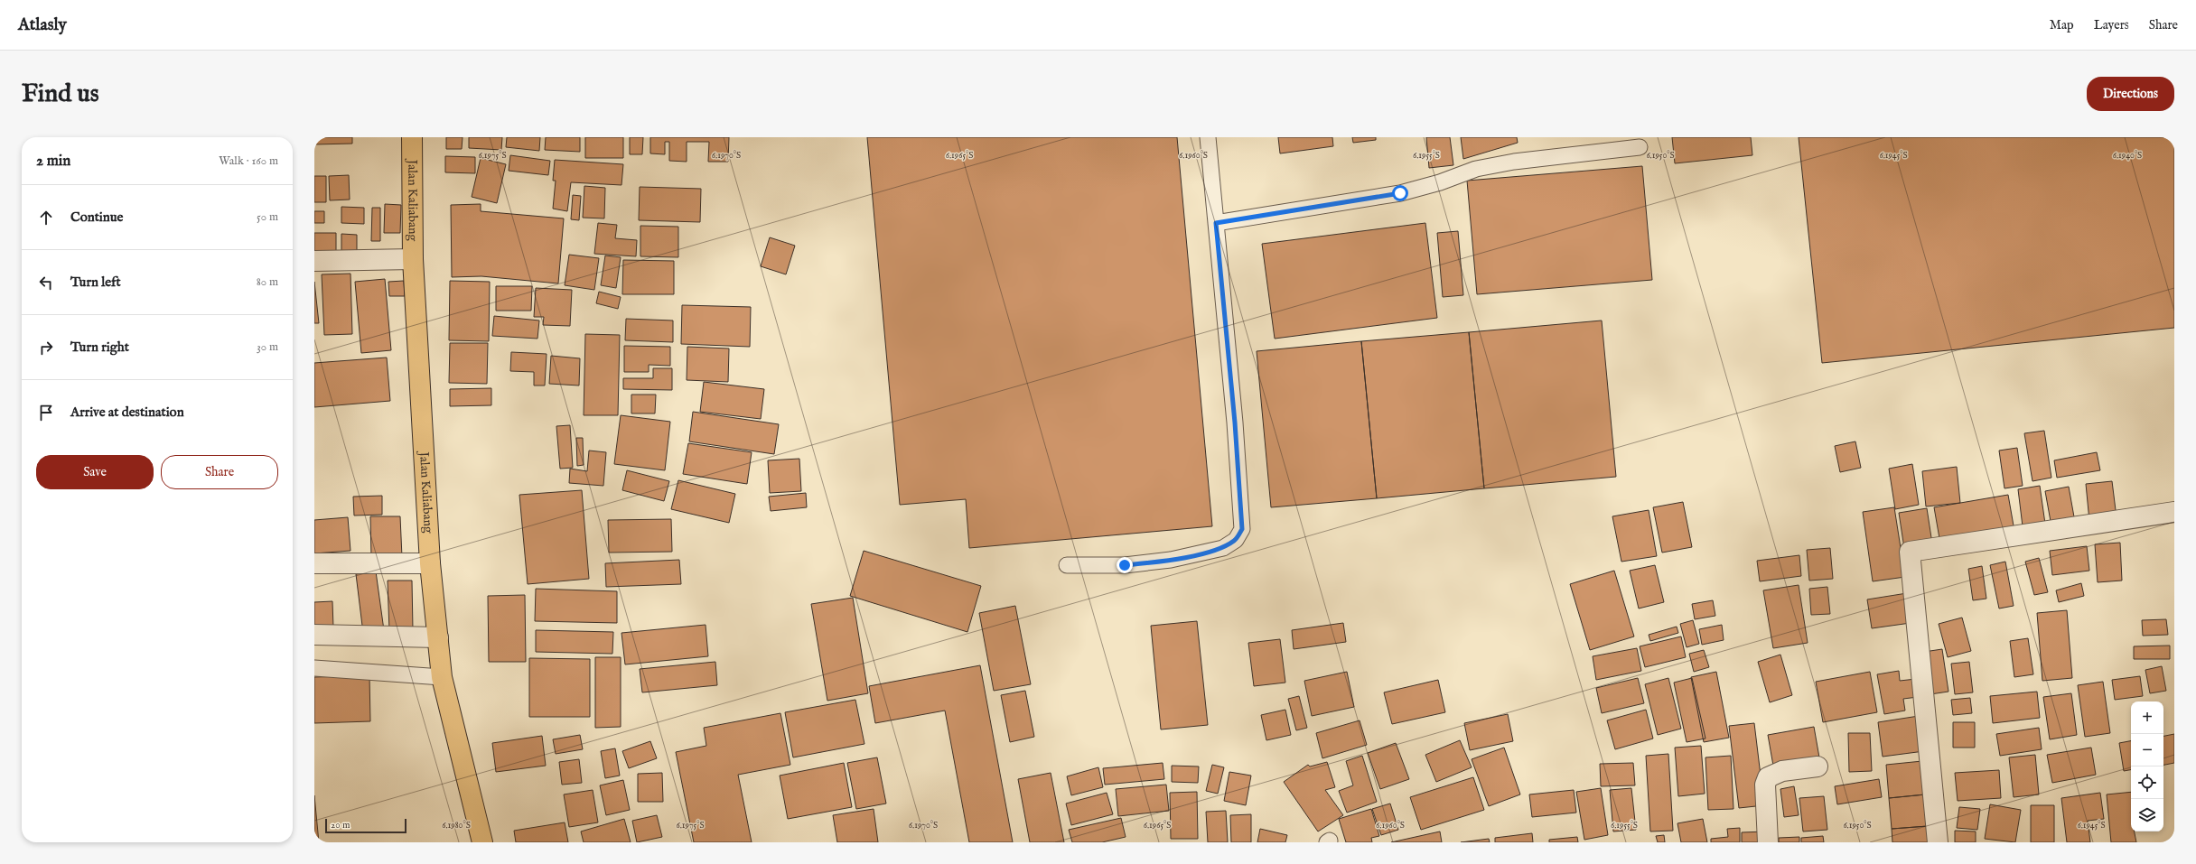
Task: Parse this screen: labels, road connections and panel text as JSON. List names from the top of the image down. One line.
{"streets":{"main road":["Jalan Kaliabang"]},"scale_bar":"20 m","page":{"header":"Atlasly","nav":["Map","Layers","Share"],"buttons":["Directions",["Save","Share"]],"title":"Find us","heading":["2 min","Walk · 160 m"],"list":[["Continue","50 m"],["Turn left","80 m"],["Turn right","30 m"],"Arrive at destination"],"map_buttons":["+","−"],"scale":"20 m"},"coordinates":["6.1975°S","6.1970°S","6.1965°S","6.1960°S","6.1955°S","6.1950°S","6.1945°S","6.1940°S","6.1980°S"]}
